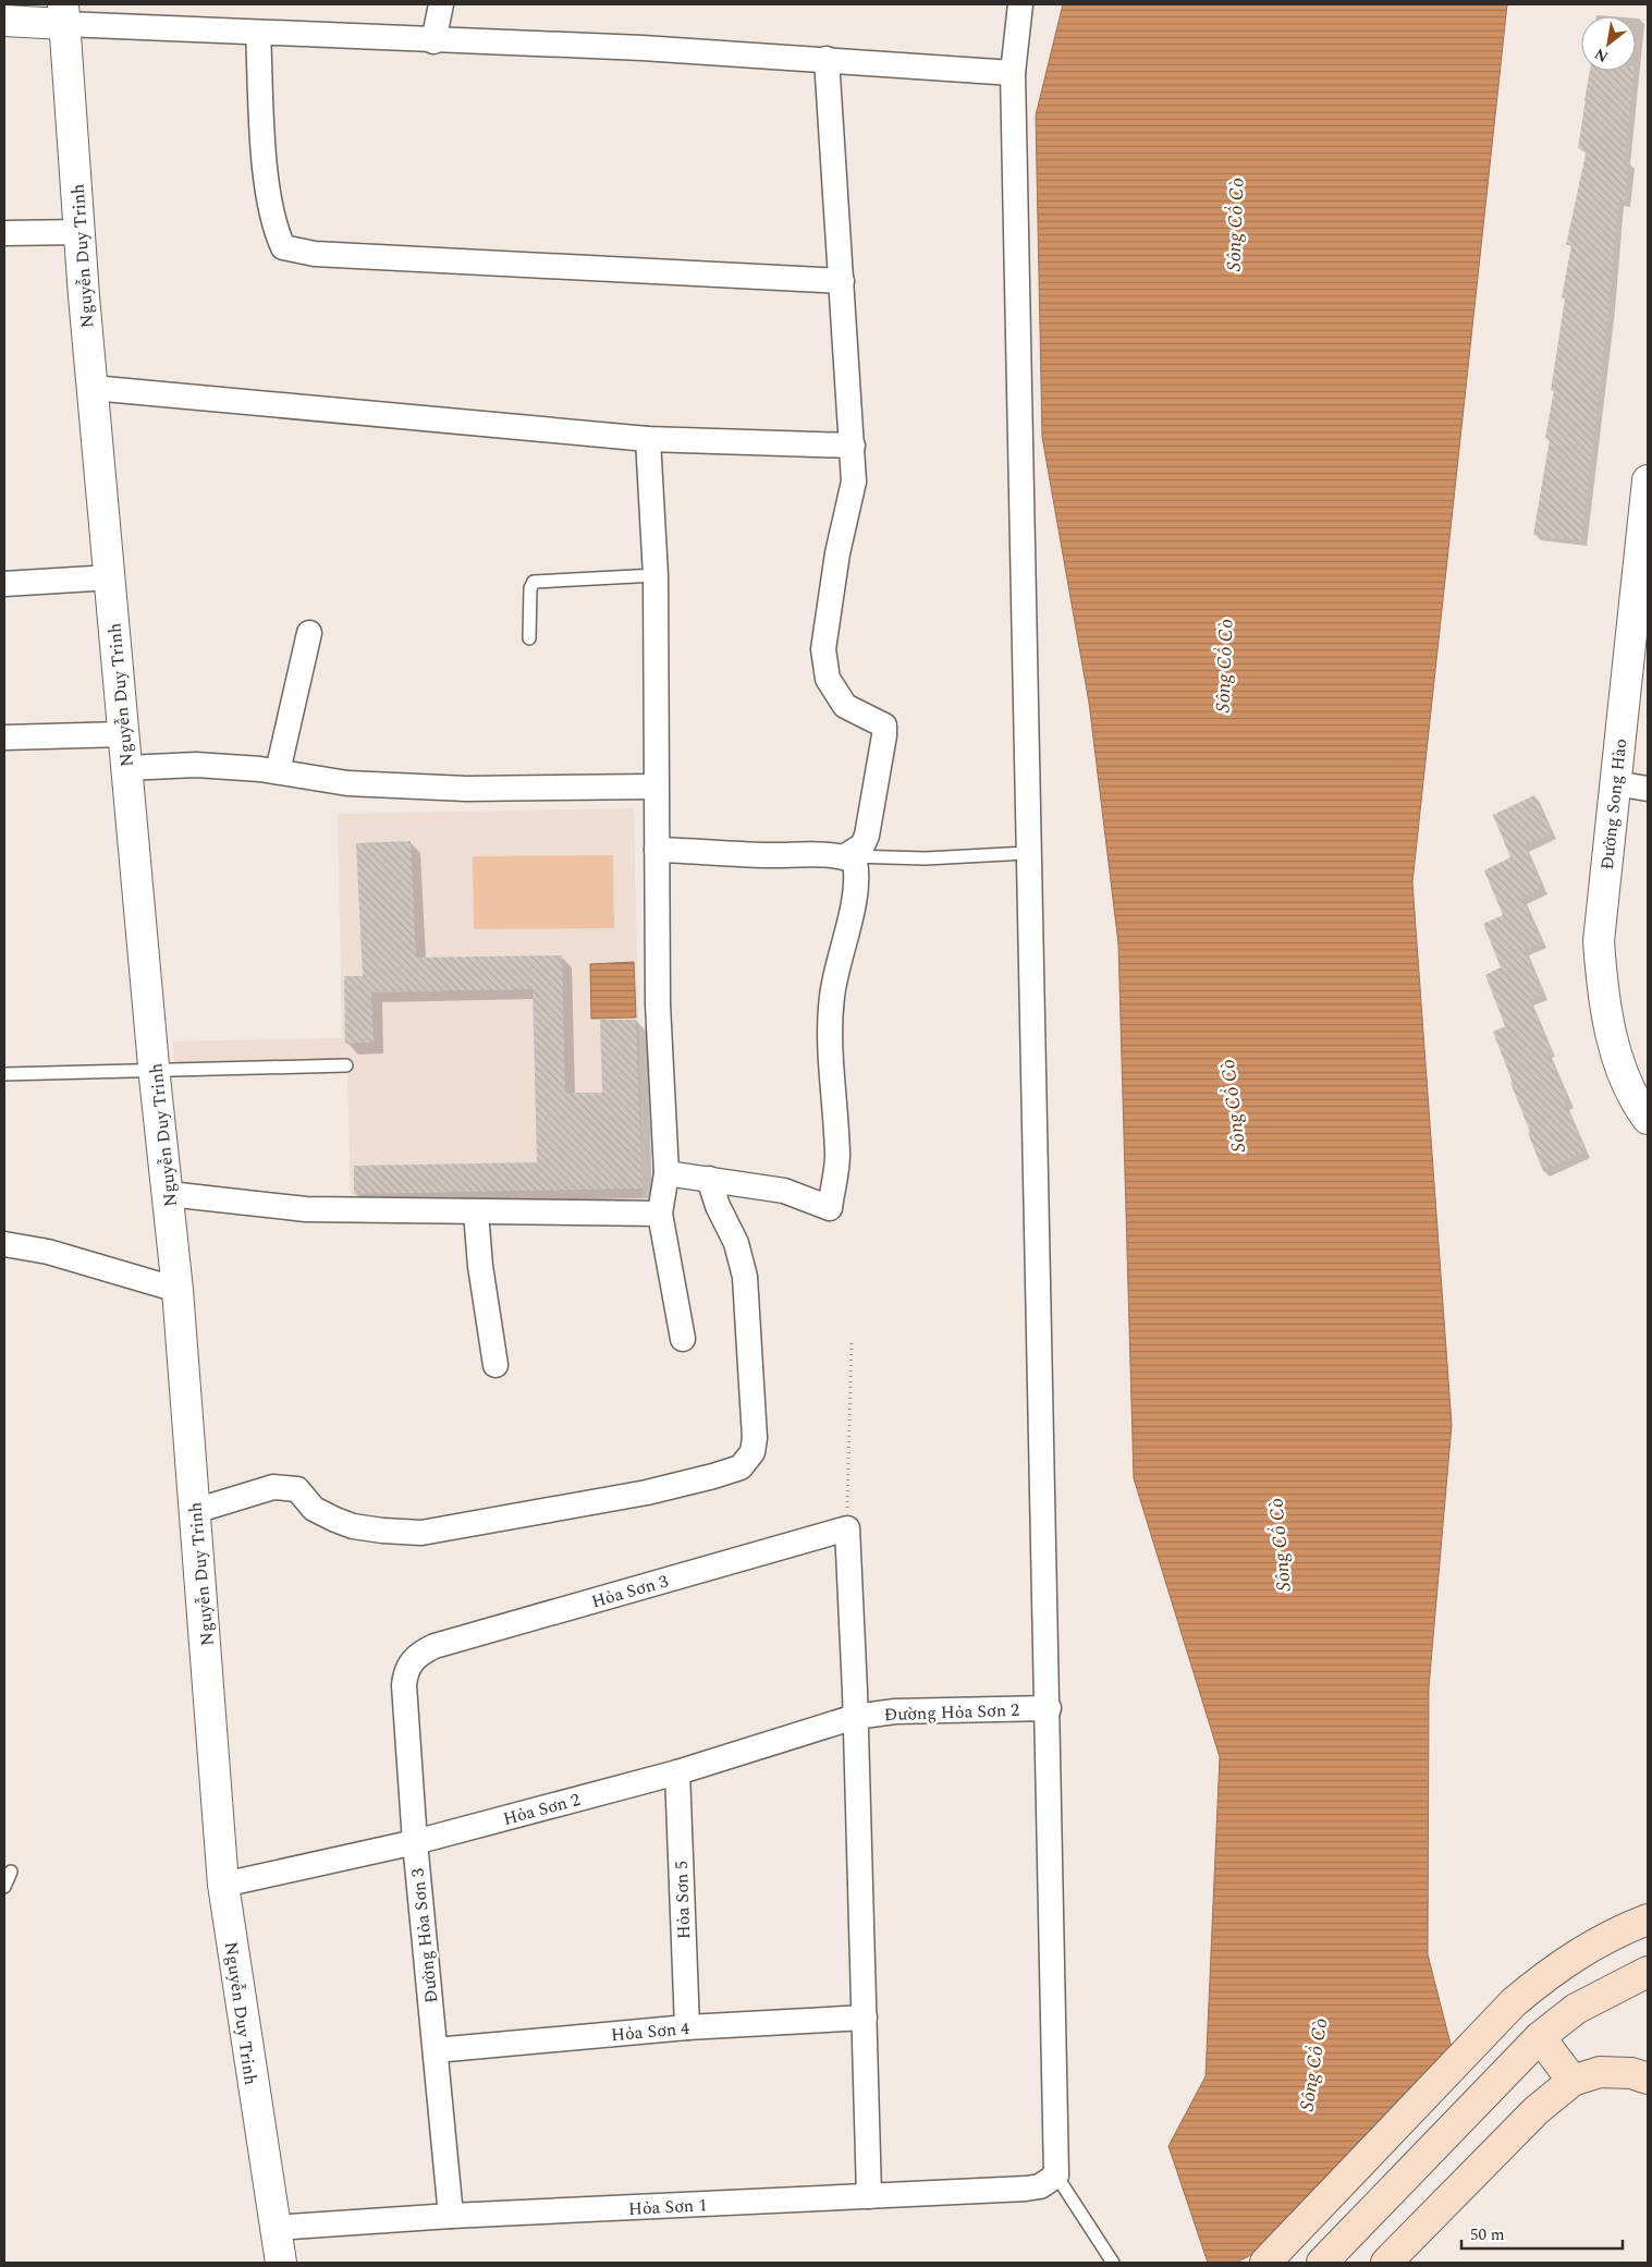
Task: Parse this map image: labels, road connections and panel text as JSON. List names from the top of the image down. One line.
{"streets":{"street":["Nguyễn Duy Trinh","Đường Song Hào","Hỏa Sơn 3","Đường Hỏa Sơn 2","Hỏa Sơn 2","Hỏa Sơn 5","Đường Hỏa Sơn 3","Hỏa Sơn 4","Hỏa Sơn 1"]},"crossings":[["Nguyễn Duy Trinh","Hỏa Sơn 2"],["Nguyễn Duy Trinh","Hỏa Sơn 1"],["Hỏa Sơn 3","Đường Hỏa Sơn 3"],["Đường Hỏa Sơn 2","Hỏa Sơn 2"],["Hỏa Sơn 2","Hỏa Sơn 5"],["Hỏa Sơn 2","Đường Hỏa Sơn 3"],["Hỏa Sơn 5","Hỏa Sơn 4"],["Đường Hỏa Sơn 3","Hỏa Sơn 4"],["Đường Hỏa Sơn 3","Hỏa Sơn 1"]],"water":["Sông Cổ Cò"],"scale_bar":"50 m","north":"bottom left"}
